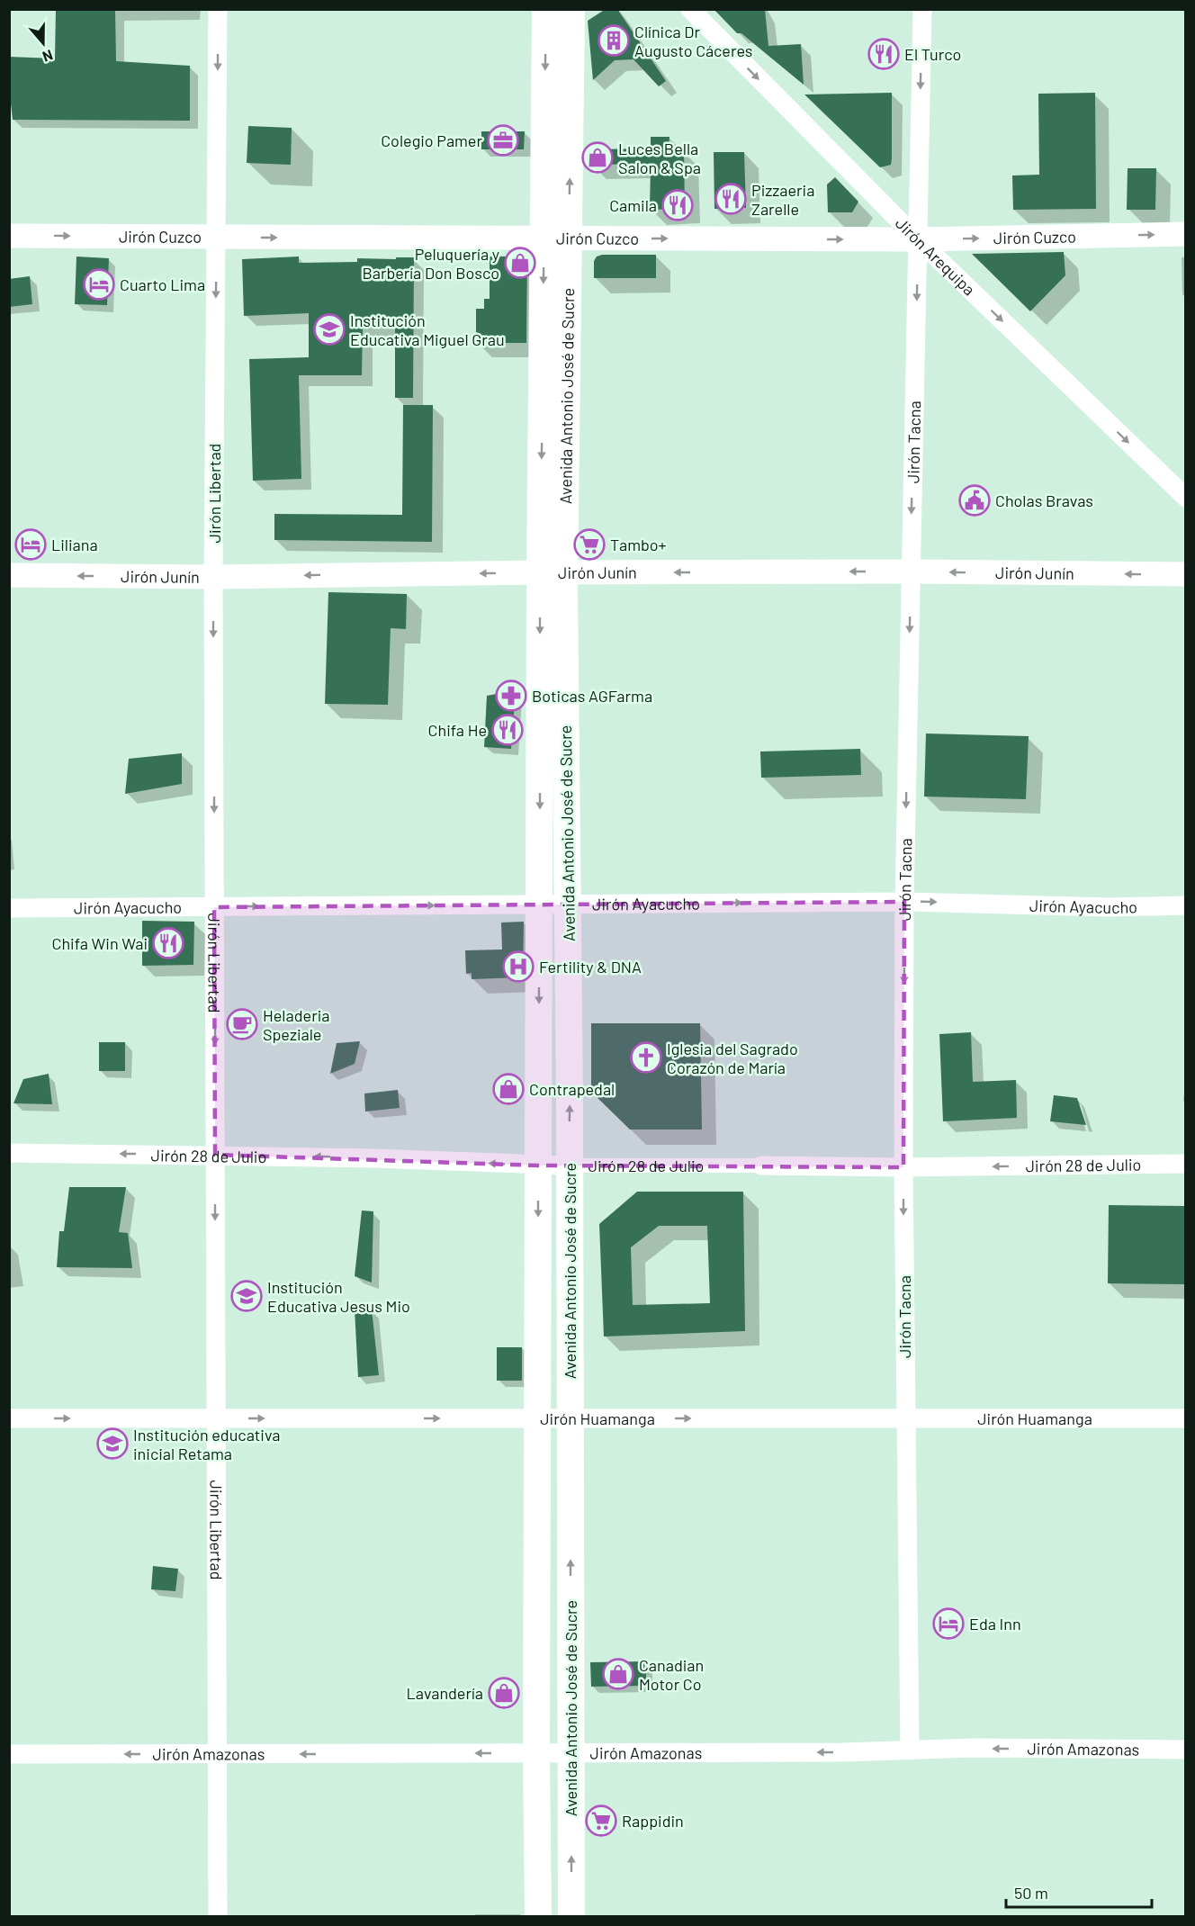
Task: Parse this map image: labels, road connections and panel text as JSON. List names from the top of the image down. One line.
{"streets":{"main road":["Avenida Antonio José de Sucre"],"street":["Jirón Cuzco","Jirón Arequipa","Jirón Tacna","Jirón Libertad","Jirón Junín","Jirón Ayacucho","Jirón 28 de Julio","Jirón Huamanga","Jirón Amazonas"]},"crossings":[["Jirón Cuzco","Jirón Arequipa"],["Jirón Cuzco","Avenida Antonio José de Sucre"],["Jirón Cuzco","Jirón Tacna"],["Jirón Cuzco","Jirón Libertad"],["Jirón Arequipa","Jirón Tacna"],["Avenida Antonio José de Sucre","Jirón Junín"],["Avenida Antonio José de Sucre","Jirón Ayacucho"],["Avenida Antonio José de Sucre","Jirón 28 de Julio"],["Avenida Antonio José de Sucre","Jirón Huamanga"],["Avenida Antonio José de Sucre","Jirón Amazonas"],["Jirón Tacna","Jirón Junín"],["Jirón Tacna","Jirón Ayacucho"],["Jirón Tacna","Jirón 28 de Julio"],["Jirón Tacna","Jirón Huamanga"],["Jirón Tacna","Jirón Amazonas"],["Jirón Libertad","Jirón Junín"],["Jirón Libertad","Jirón Ayacucho"],["Jirón Libertad","Jirón 28 de Julio"],["Jirón Libertad","Jirón Huamanga"],["Jirón Libertad","Jirón Amazonas"]],"one_way":["Jirón Cuzco","Jirón Arequipa","Jirón Tacna","Jirón Libertad","Jirón Junín","Jirón Ayacucho","Jirón 28 de Julio","Jirón Huamanga","Jirón Amazonas"],"places":{"building":["Clínica Dr Augusto Cáceres"],"restaurant":["El Turco","Pizzaeria Zarelle","Camila","Chifa He","Chifa Win Wai"],"office":["Colegio Pamer"],"shop":["Luces Bella Salon & Spa","Peluquería y Barbería Don Bosco","Contrapedal","Canadian Motor Co","Lavandería"],"hotel":["Cuarto Lima","Liliana","Eda Inn"],"school or university":["Institución Educativa Miguel Grau","Institución Educativa Jesus Mio","Institución educativa inicial Retama"],"public building":["Cholas Bravas"],"supermarket":["Tambo+","Rappidin"],"pharmacy":["Boticas AGFarma"],"hospital":["Fertility & DNA"],"cafe":["Heladeria Speziale"],"church":["Iglesia del Sagrado Corazón de María"]},"scale_bar":"50 m","north":"bottom"}
